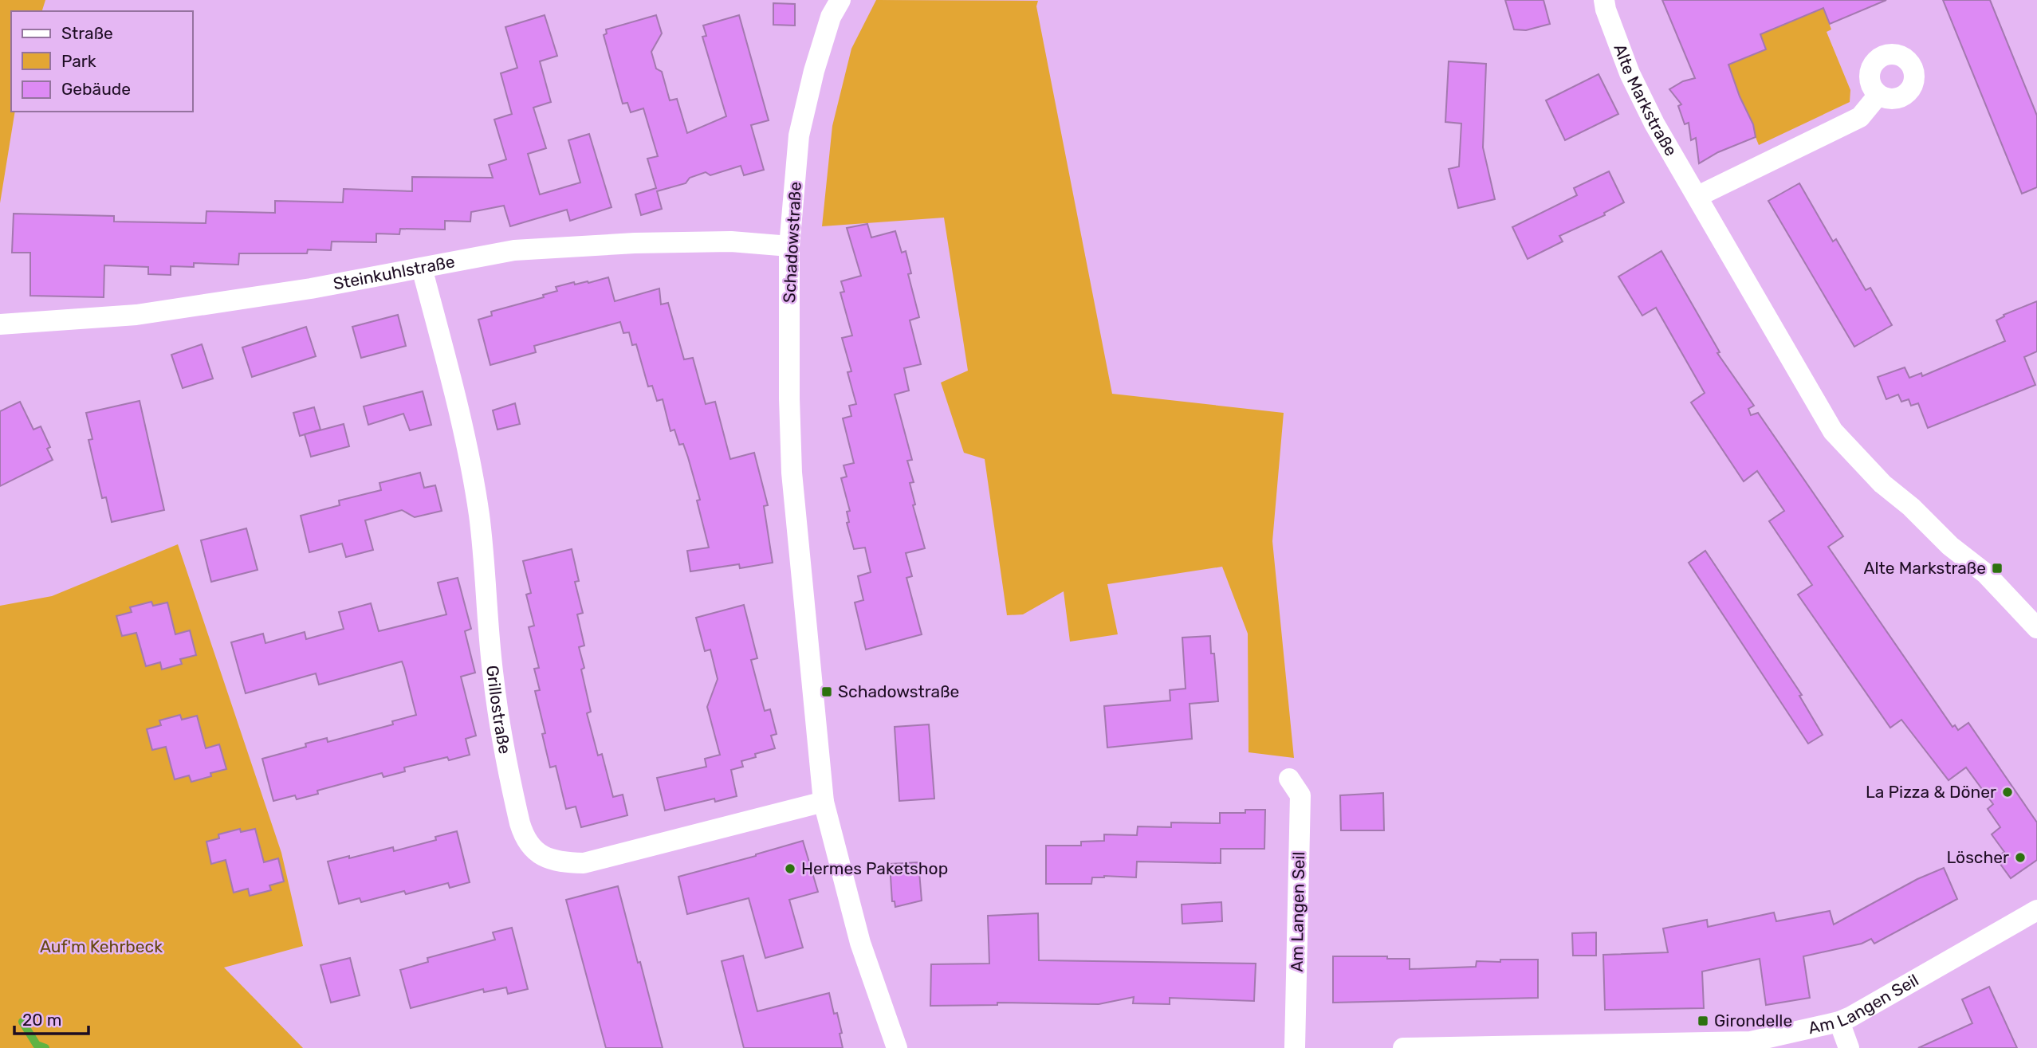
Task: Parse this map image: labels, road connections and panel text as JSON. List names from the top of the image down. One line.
{"streets":{"street":["Alte Markstraße","Schadowstraße","Steinkuhlstraße","Grillostraße","Am Langen Seil"]},"crossings":[["Schadowstraße","Steinkuhlstraße"],["Schadowstraße","Grillostraße"],["Steinkuhlstraße","Grillostraße"]],"parks":["Auf'm Kehrbeck"],"places":{"transit":["Alte Markstraße","Schadowstraße","Girondelle"],"other":["La Pizza & Döner","Löscher","Hermes Paketshop"]},"legend":["Straße","Park","Gebäude"],"scale_bar":"20 m"}
